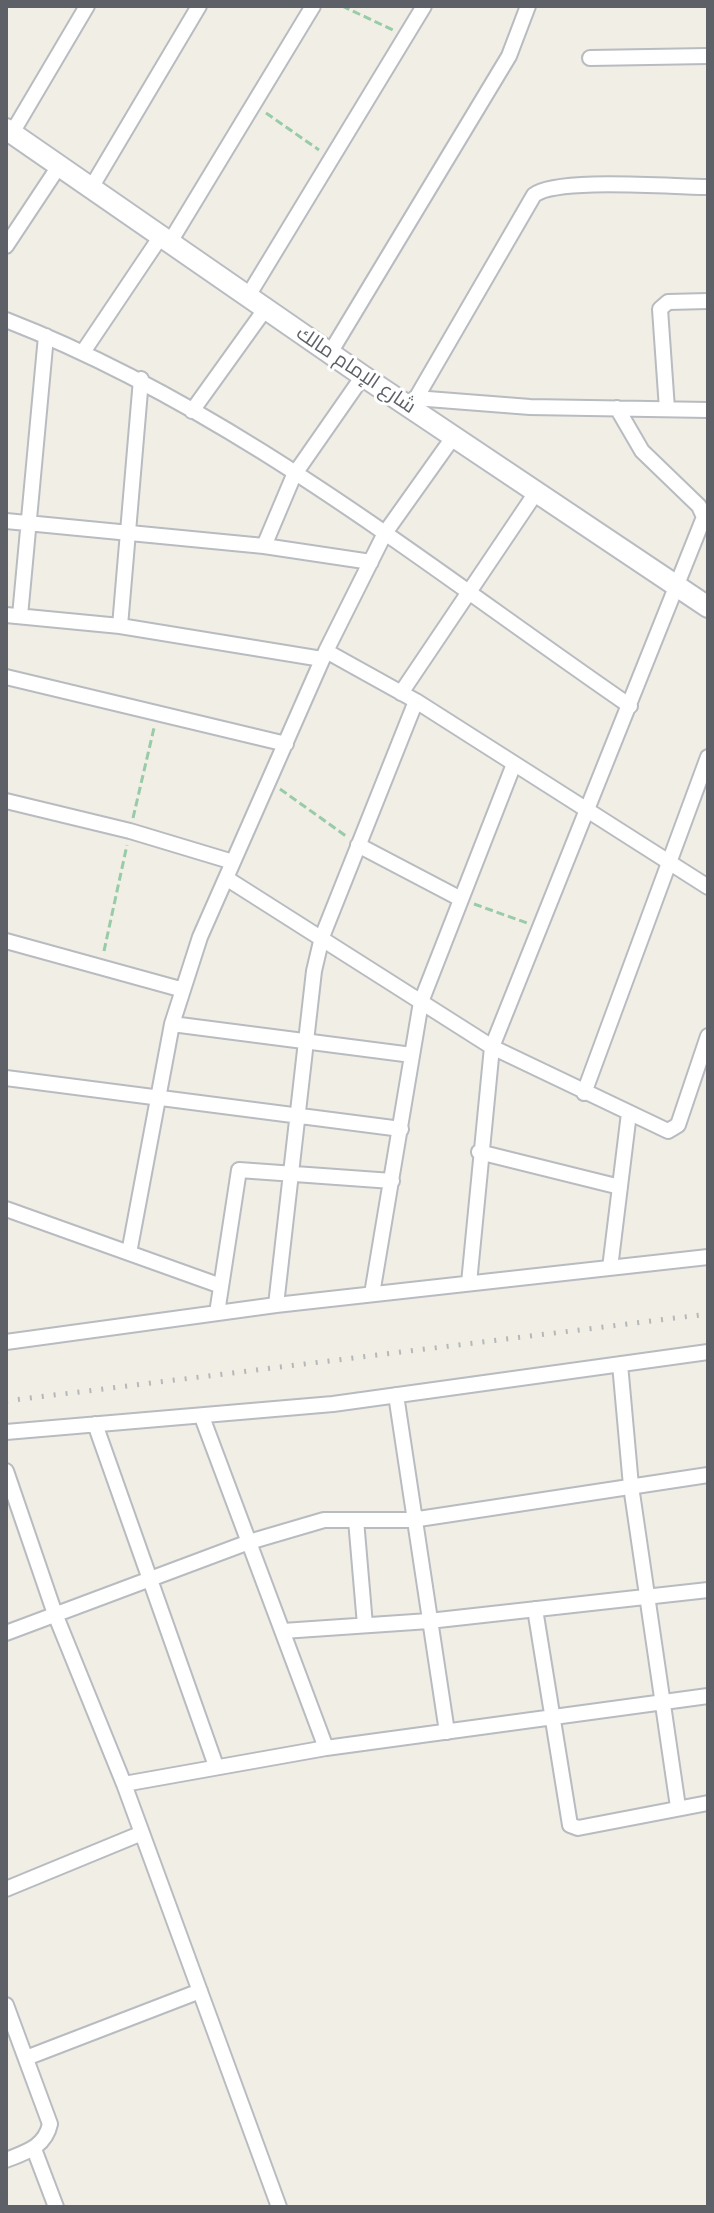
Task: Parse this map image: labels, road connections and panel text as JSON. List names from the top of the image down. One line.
{"streets":{"street":["شارع الإمام مالك"]}}
